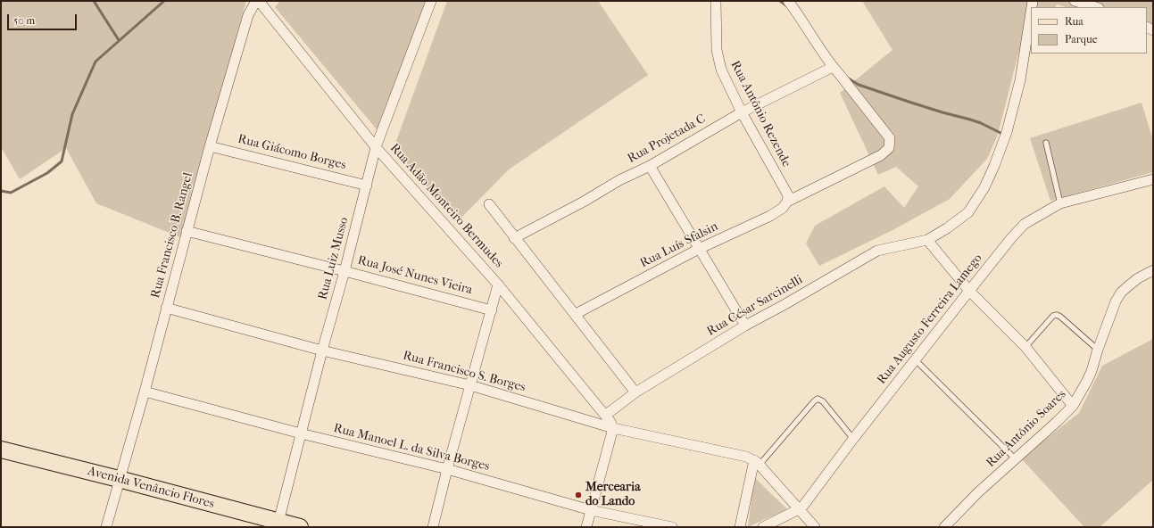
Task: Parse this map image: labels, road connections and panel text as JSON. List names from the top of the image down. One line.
{"streets":{"main road":["Avenida Venâncio Flores"],"street":["Rua Antônio Rezende","Rua Projetada C","Rua Giácomo Borges","Rua Adão Monteiro Bermudes","Rua Francisco B. Rangel","Rua Luís Sfalsin","Rua Luiz Musso","Rua José Nunes Vieira","Rua César Sarcinelli","Rua Augusto Ferreira Lamego","Rua Francisco S. Borges","Rua Antônio Soares","Rua Manoel L. da Silva Borges"]},"crossings":[["Rua Antônio Rezende","Rua Projetada C"],["Rua Antônio Rezende","Rua Luís Sfalsin"],["Rua Projetada C","Rua Luís Sfalsin"],["Rua Giácomo Borges","Rua Francisco B. Rangel"],["Rua Giácomo Borges","Rua Luiz Musso"],["Rua Adão Monteiro Bermudes","Rua Francisco B. Rangel"],["Rua Adão Monteiro Bermudes","Rua Luiz Musso"],["Rua Adão Monteiro Bermudes","Rua César Sarcinelli"],["Rua Adão Monteiro Bermudes","Rua Francisco S. Borges"],["Rua Francisco B. Rangel","Rua José Nunes Vieira"],["Rua Francisco B. Rangel","Rua Francisco S. Borges"],["Rua Francisco B. Rangel","Rua Manoel L. da Silva Borges"],["Rua Francisco B. Rangel","Avenida Venâncio Flores"],["Rua Luiz Musso","Rua José Nunes Vieira"],["Rua Luiz Musso","Rua Francisco S. Borges"],["Rua Luiz Musso","Rua Manoel L. da Silva Borges"],["Rua Luiz Musso","Avenida Venâncio Flores"]],"places":["Mercearia do Lando"],"legend":["Rua","Parque"],"scale_bar":"50 m"}
